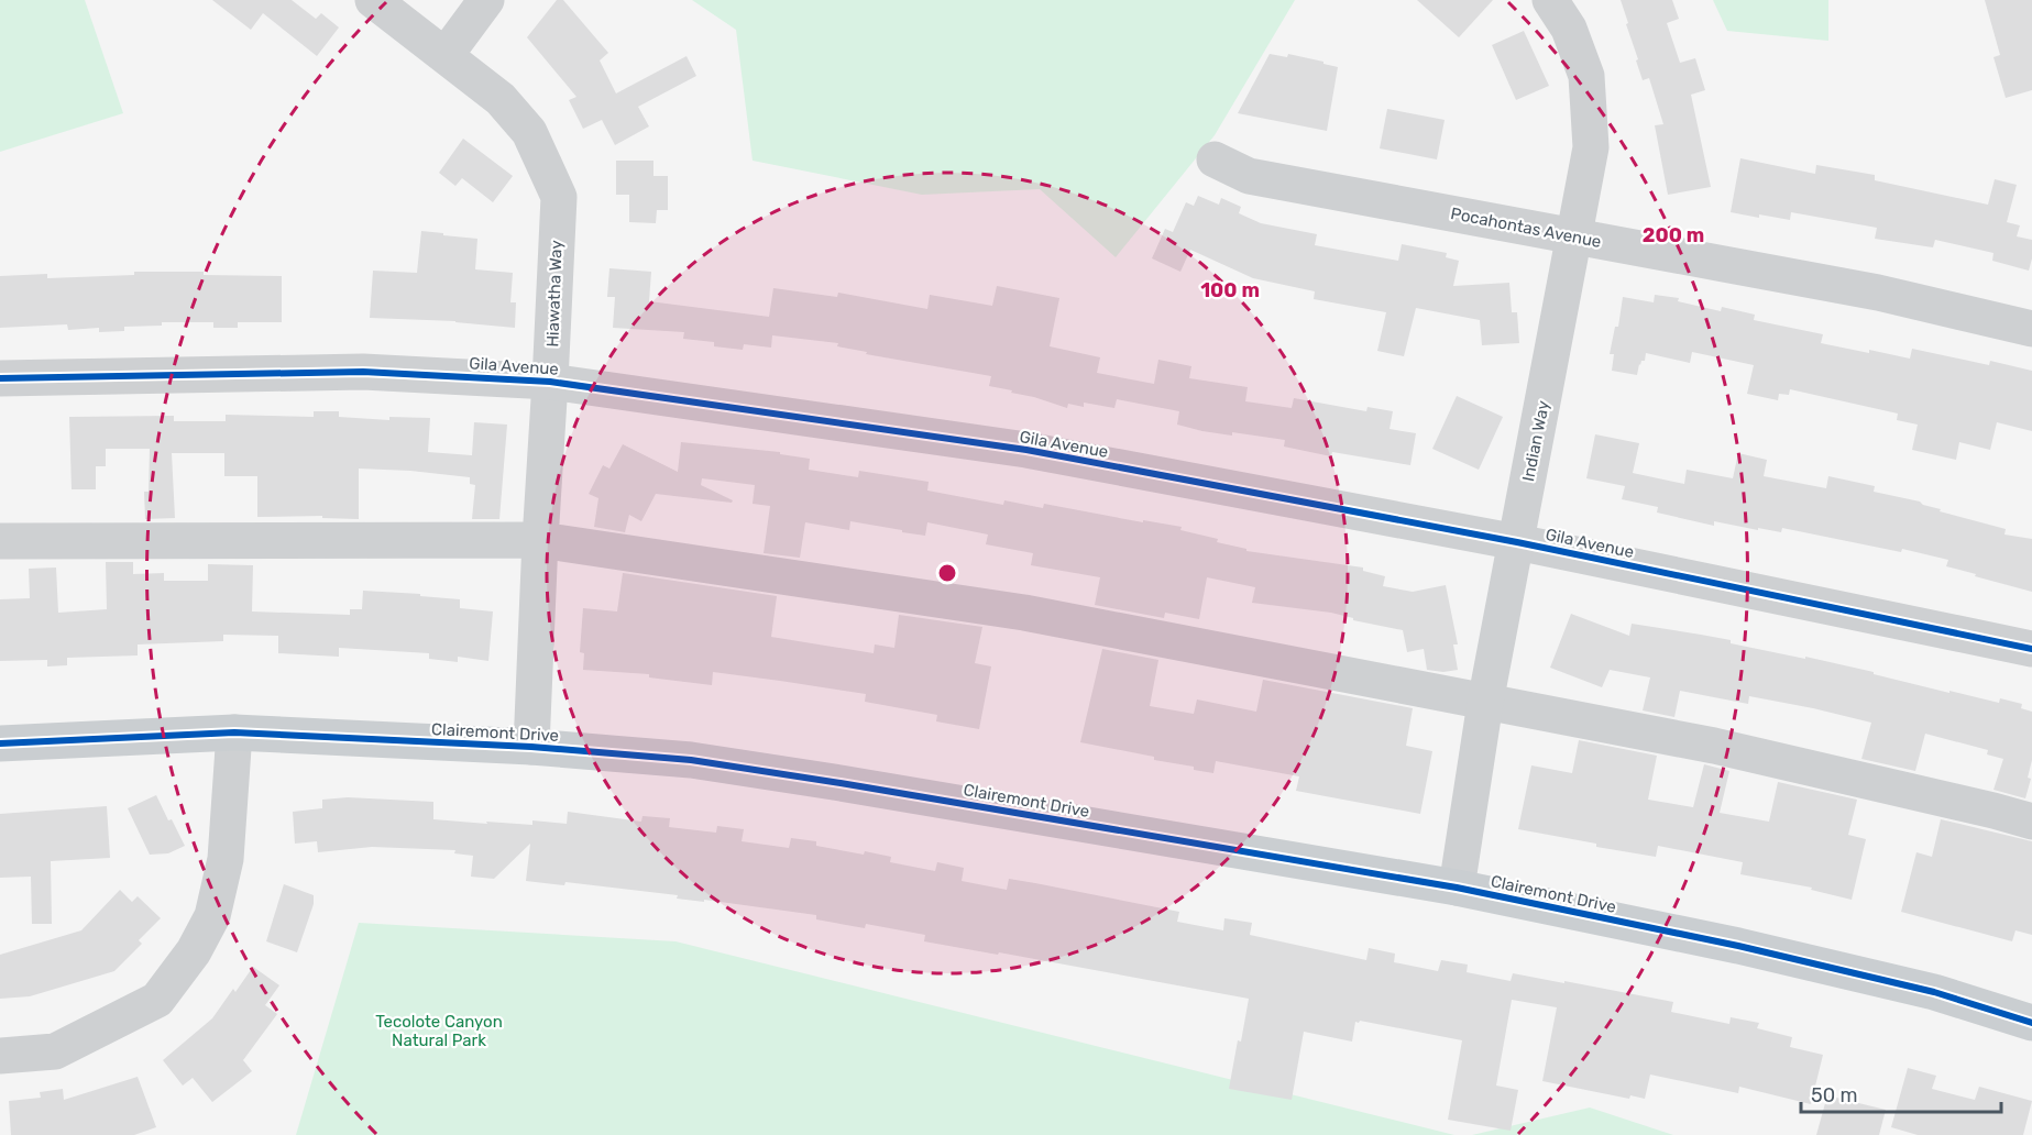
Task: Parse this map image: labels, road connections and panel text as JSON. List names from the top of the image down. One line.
{"streets":{"main road":["Clairemont Drive"],"street":["Pocahontas Avenue","Hiawatha Way","Gila Avenue","Indian Way"]},"crossings":[["Pocahontas Avenue","Indian Way"],["Hiawatha Way","Gila Avenue"],["Hiawatha Way","Clairemont Drive"],["Gila Avenue","Indian Way"],["Indian Way","Clairemont Drive"]],"parks":["Tecolote Canyon Natural Park"],"scale_bar":"50 m","rings":["200 m","100 m"]}
